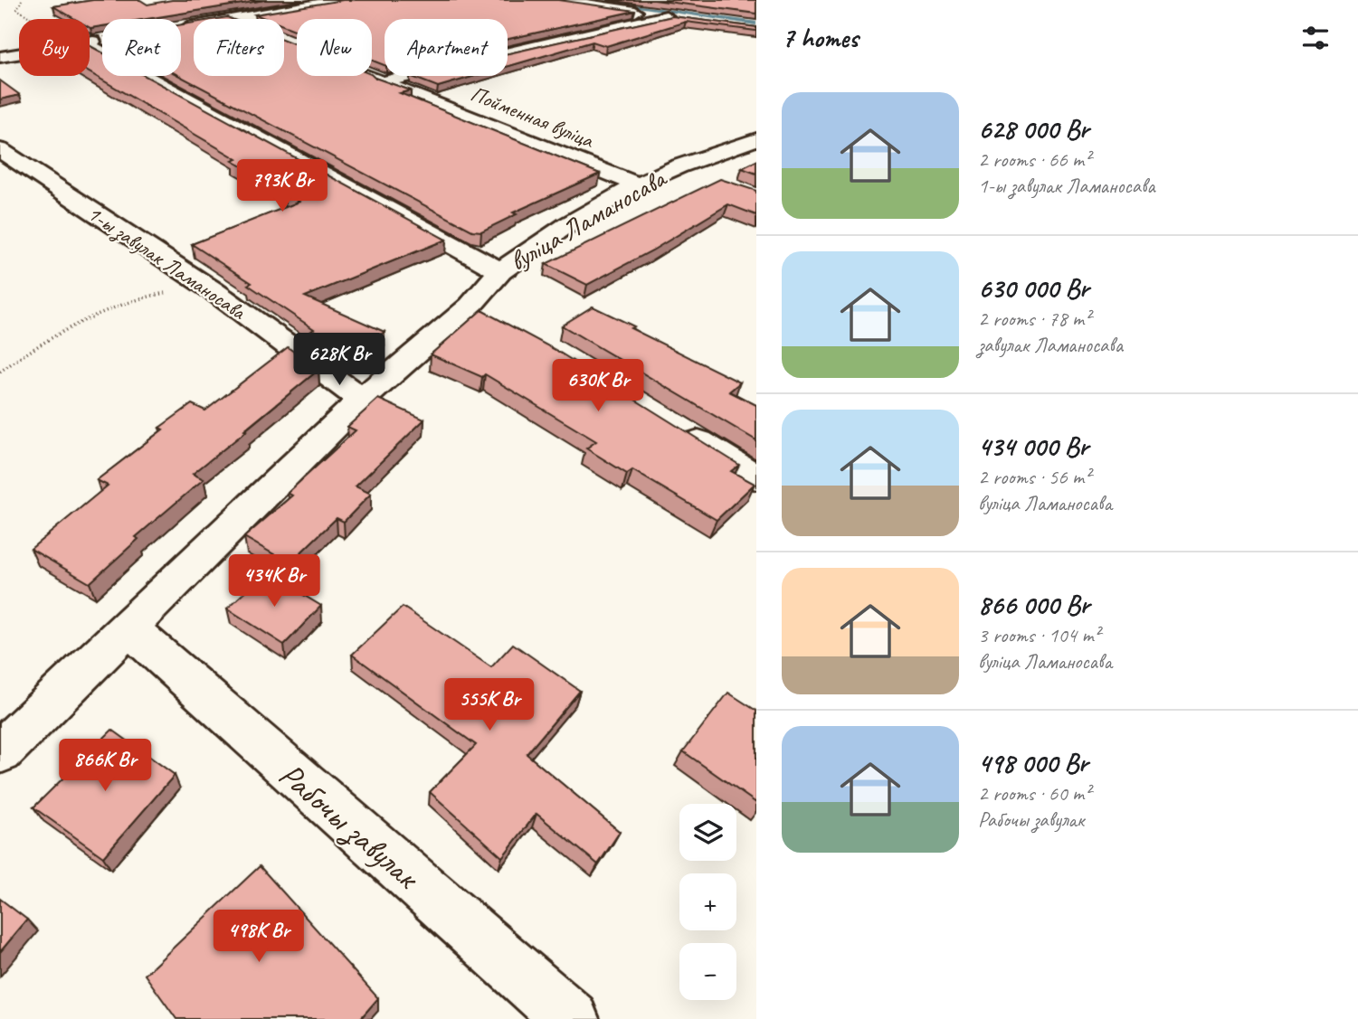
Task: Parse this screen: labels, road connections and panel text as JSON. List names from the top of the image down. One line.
{"streets":{"street":["Пойменная вуліца","вуліца Ламаносава","1-ы завулак Ламаносава","Рабочы завулак"]},"crossings":[["Пойменная вуліца","вуліца Ламаносава"],["вуліца Ламаносава","1-ы завулак Ламаносава"],["вуліца Ламаносава","Рабочы завулак"]],"page":{"heading":"7 homes","chip":["Buy","Rent","Filters","New","Apartment"],"list":[{"name":"628 000 Br","note":"2 rooms · 66 m² · 1-ы завулак Ламаносава"},{"name":"630 000 Br","note":"2 rooms · 78 m² · завулак Ламаносава"},{"name":"434 000 Br","note":"2 rooms · 56 m² · вуліца Ламаносава"},{"name":"866 000 Br","note":"3 rooms · 104 m² · вуліца Ламаносава"},{"name":"498 000 Br","note":"2 rooms · 60 m² · Рабочы завулак"}],"price":["793K Br","628K Br","630K Br","434K Br","555K Br","866K Br","498K Br"],"map_buttons":["+","−"]}}
